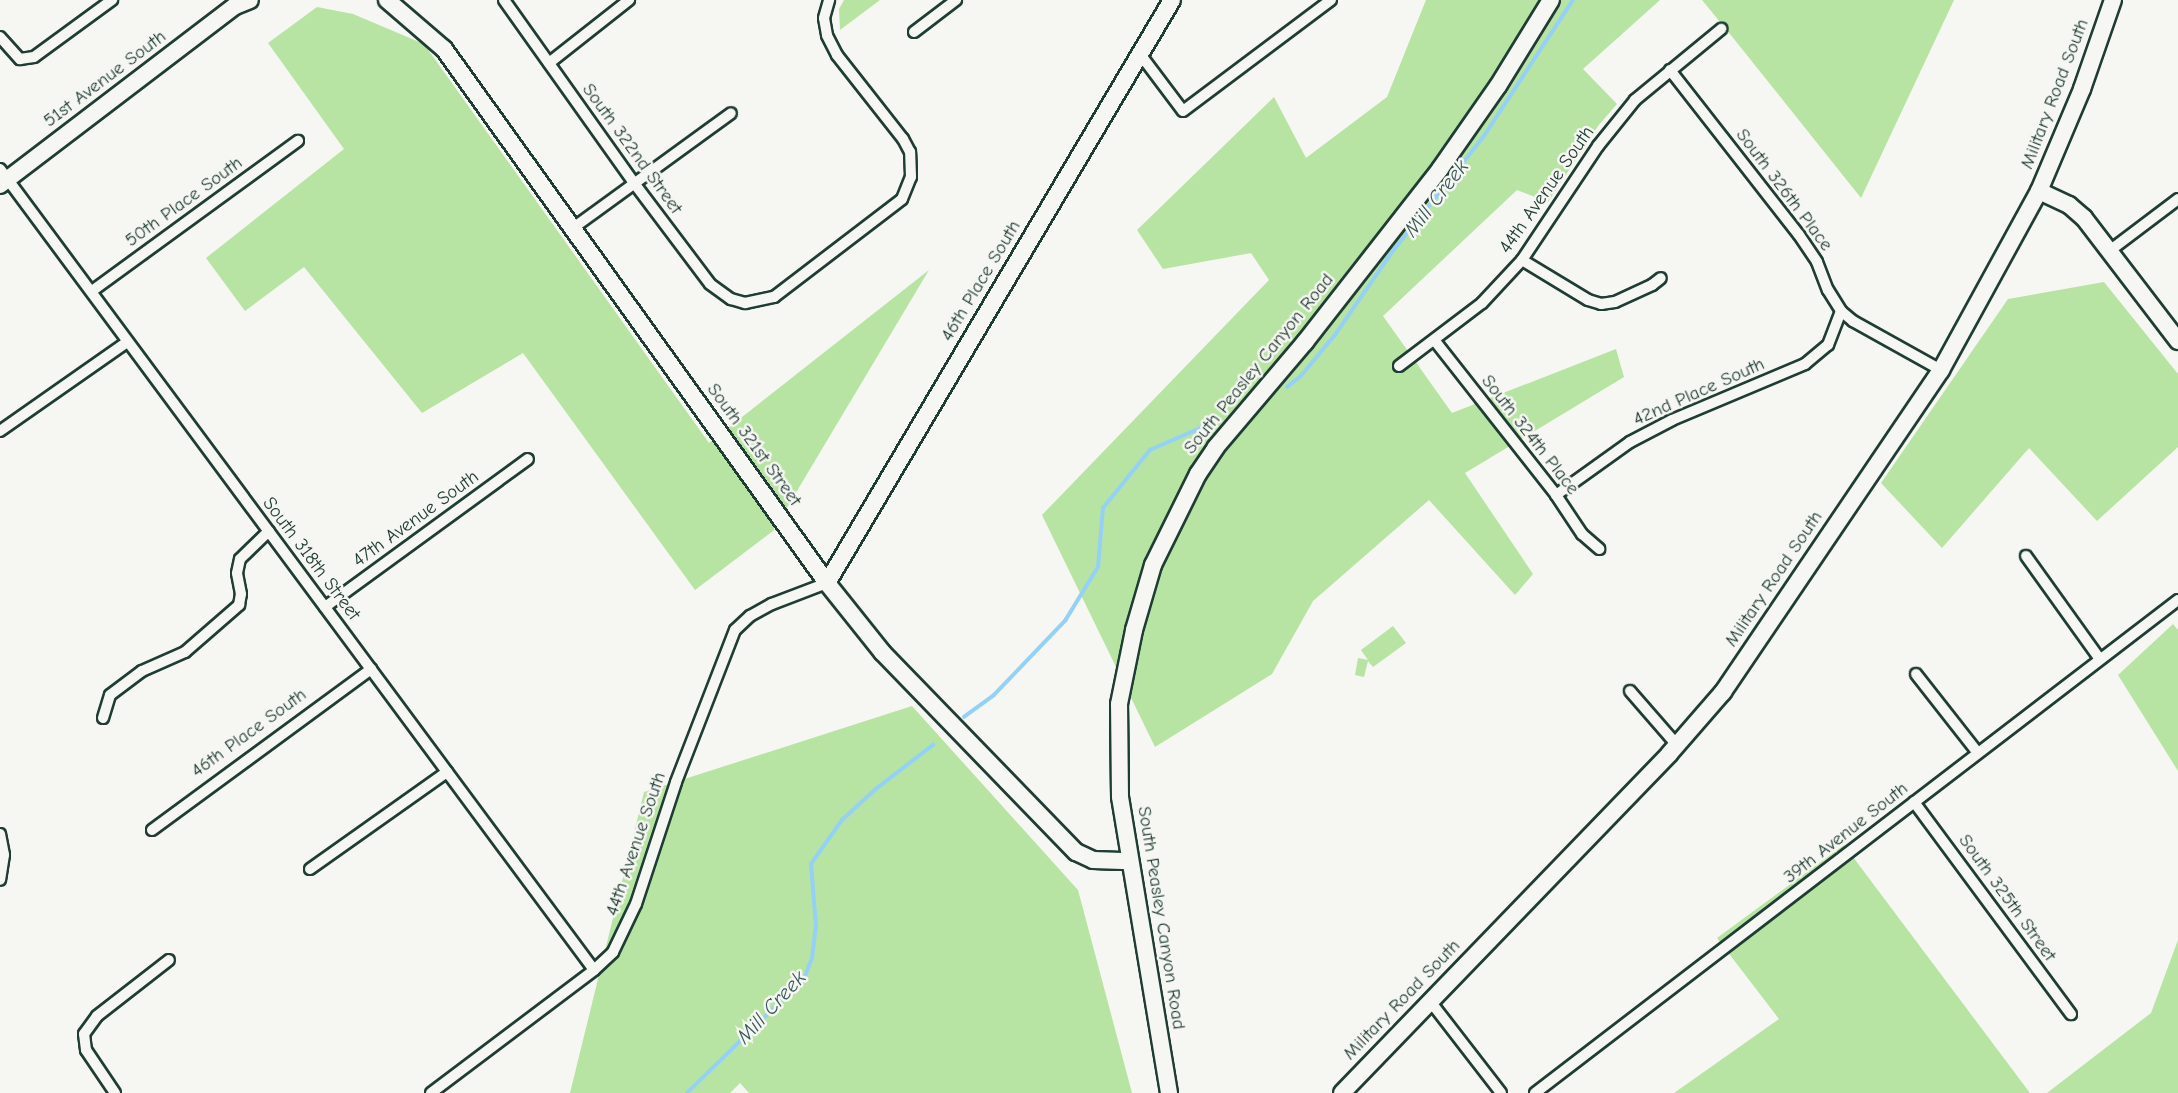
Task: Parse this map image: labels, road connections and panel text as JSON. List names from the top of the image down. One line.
{"streets":{"main road":["51st Avenue South","Military Road South","46th Place South","South Peasley Canyon Road","South 321st Street"],"street":["South 322nd Street","44th Avenue South","South 326th Place","50th Place South","42nd Place South","South 324th Place","47th Avenue South","South 318th Street","39th Avenue South","South 325th Street"]},"crossings":[["51st Avenue South","South 318th Street"],["Military Road South","South 326th Place"],["44th Avenue South","South 326th Place"],["44th Avenue South","46th Place South"],["44th Avenue South","South 324th Place"],["44th Avenue South","South 321st Street"],["44th Avenue South","South 318th Street"],["South 326th Place","42nd Place South"],["50th Place South","South 318th Street"],["46th Place South","South 321st Street"],["46th Place South","South 318th Street"],["South Peasley Canyon Road","South 321st Street"],["42nd Place South","South 324th Place"],["47th Avenue South","South 318th Street"],["39th Avenue South","South 325th Street"]],"water":["Mill Creek"]}
